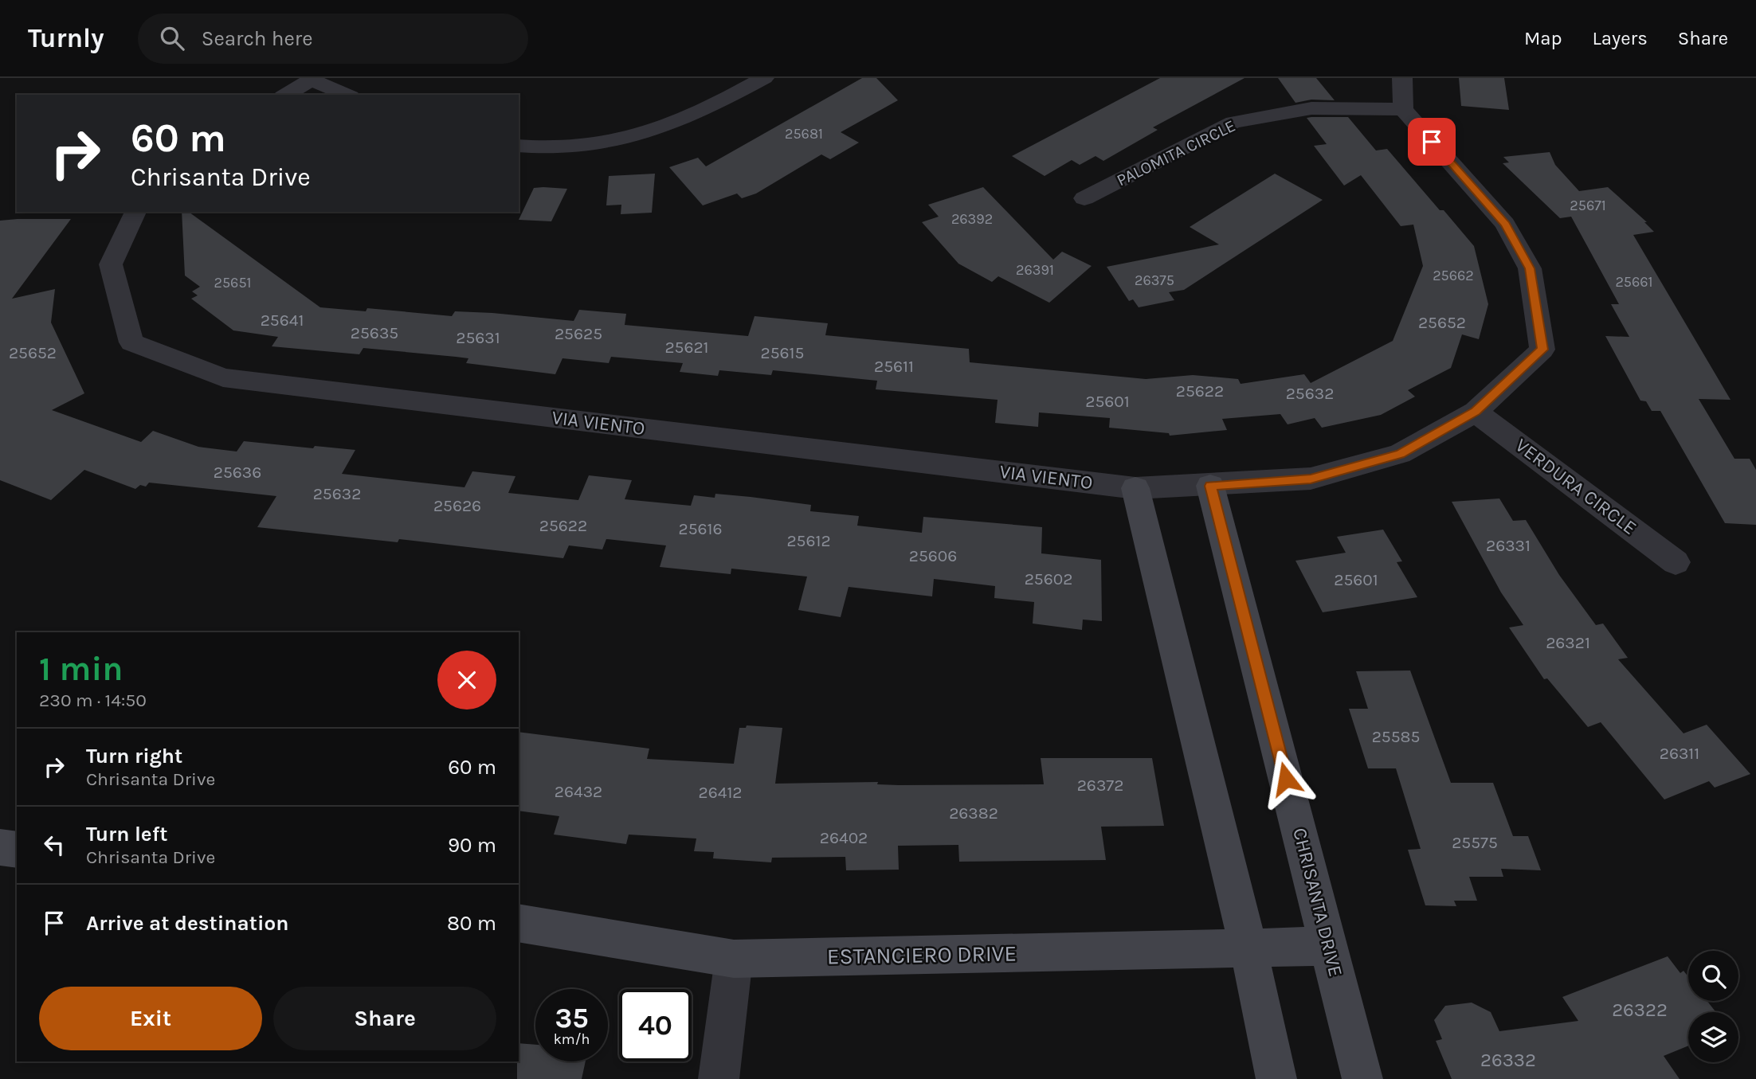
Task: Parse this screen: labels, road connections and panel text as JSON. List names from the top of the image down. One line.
{"streets":{"street":["PALOMITA CIRCLE","VIA VIENTO","VERDURA CIRCLE","CHRISANTA DRIVE","ESTANCIERO DRIVE"]},"crossings":[["VIA VIENTO","CHRISANTA DRIVE"],["CHRISANTA DRIVE","ESTANCIERO DRIVE"]],"house_numbers":["25681","25671","26392","26391","25662","26375","25661","25651","25641","25652","25635","25625","25631","25621","25652","25615","25611","25622","25632","25601","25636","25632","25626","25622","25616","25612","26331","25606","25602","25601","26321","25585","26311","26372","26432","26412","26382","26402","25575","26322","26332"],"page":{"header":"Turnly","search":"Search here","nav":["Map","Layers","Share"],"turn":["60 m","Chrisanta Drive"],"heading":["1 min","230 m · 14:50"],"list":[{"name":"Turn right","note":"Chrisanta Drive","value":"60 m"},{"name":"Turn left","note":"Chrisanta Drive","value":"90 m"},{"name":"Arrive at destination","value":"80 m"}],"buttons":["Exit","Share"],"speed":"35 km/h","limit":"40"}}
